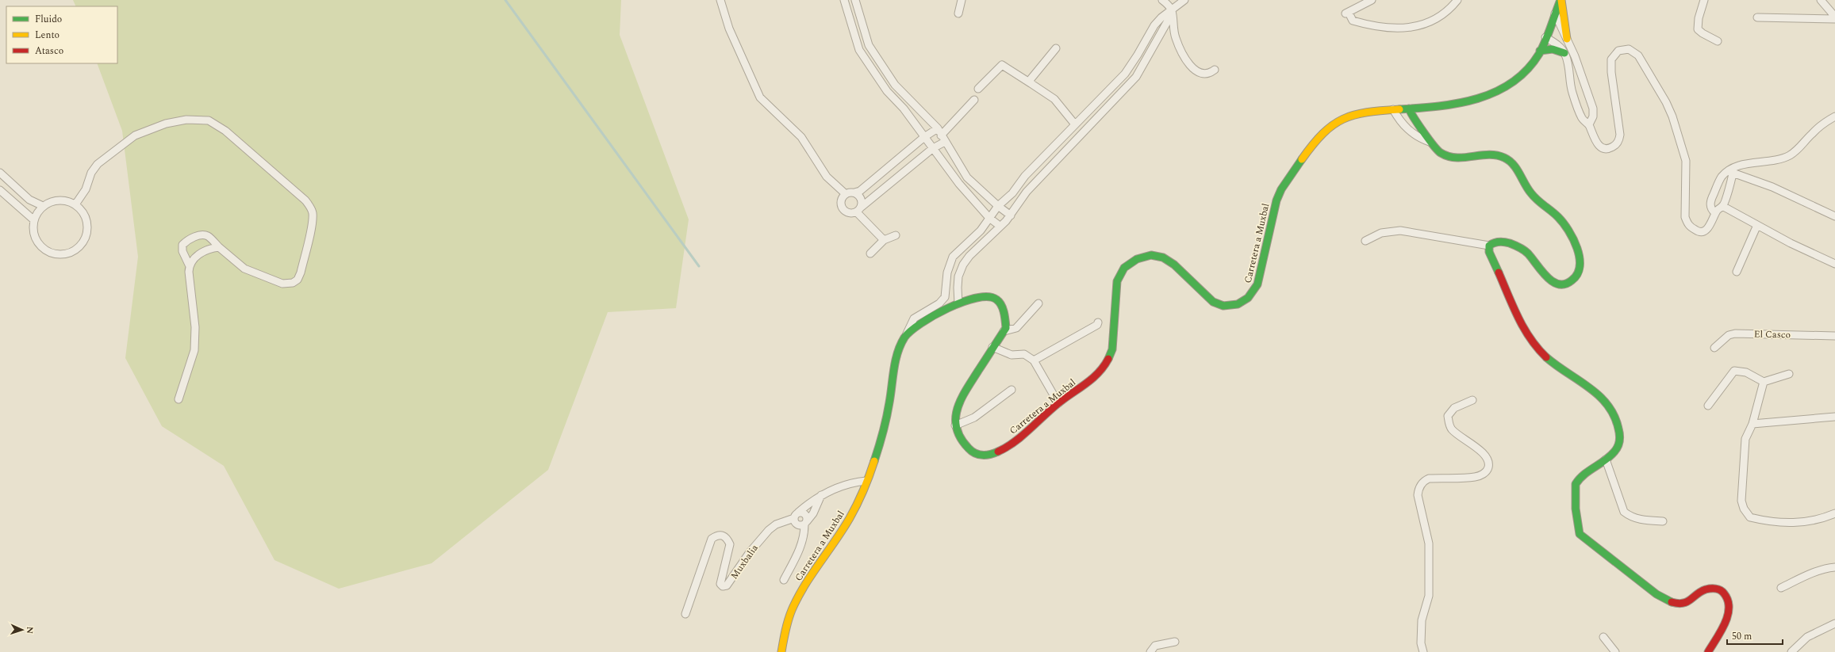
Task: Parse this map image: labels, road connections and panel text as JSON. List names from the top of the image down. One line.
{"streets":{"main road":["Carretera a Muxbal"],"street":["El Casco","Muxbalia"]},"crossings":[["Carretera a Muxbal","Muxbalia"]],"legend":["Fluido","Lento","Atasco"],"scale_bar":"50 m","north":"right"}
